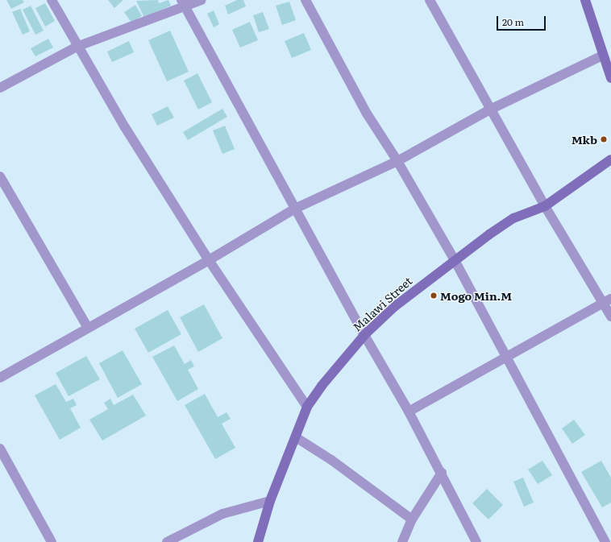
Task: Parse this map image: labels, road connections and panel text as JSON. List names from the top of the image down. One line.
{"streets":{"street":["Malawi Street"]},"places":["Mkb","Mogo Min.M"],"scale_bar":"20 m"}
